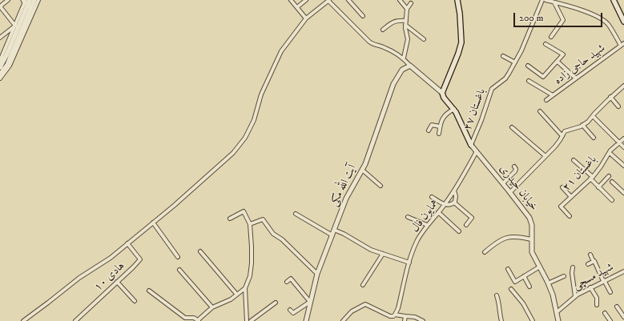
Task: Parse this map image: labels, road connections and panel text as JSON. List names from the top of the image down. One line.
{"streets":{"street":["شهید حاجی زاده","باغستان ۲۷","باغستان ۲۱","آیت الله مکی","خیابان حیدری","همایون فال","هادی ۱۰","شهید مسچی"]},"crossings":[["باغستان ۲۷","خیابان حیدری"],["خیابان حیدری","همایون فال"],["خیابان حیدری","شهید مسچی"]],"scale_bar":"200 m"}
